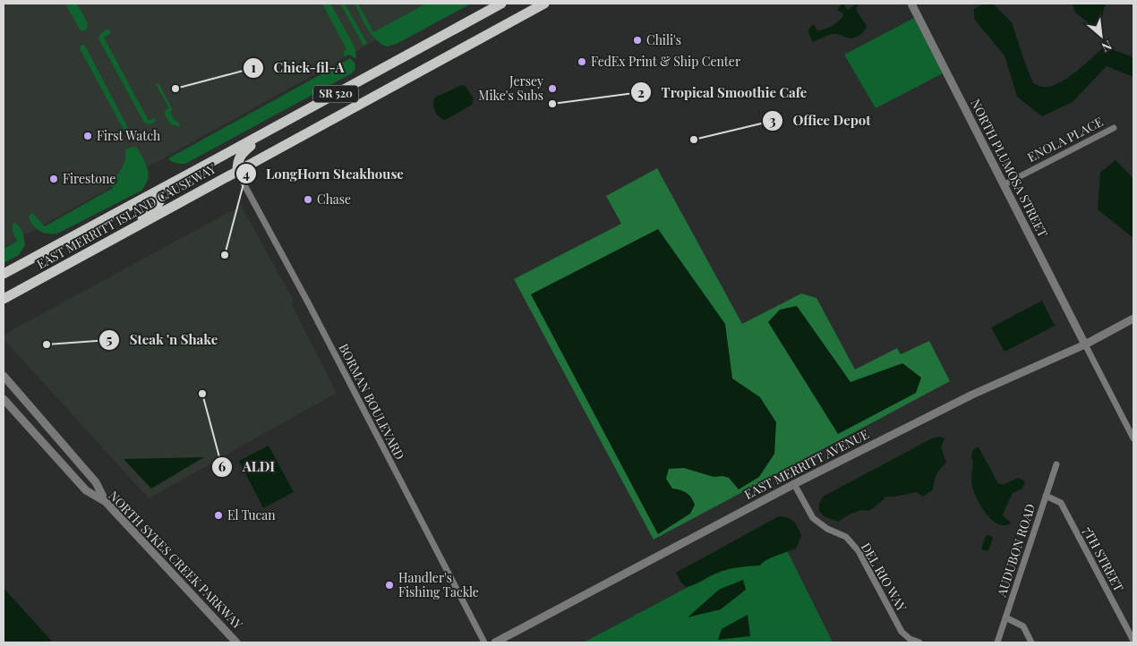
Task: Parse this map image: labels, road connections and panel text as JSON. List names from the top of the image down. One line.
{"streets":{"main road":["SR 520","EAST MERRITT ISLAND CAUSEWAY"],"street":["ENOLA PLACE","NORTH PLUMOSA STREET","BORMAN BOULEVARD","EAST MERRITT AVENUE","AUDUBON ROAD","7TH STREET","NORTH SYKES CREEK PARKWAY","DEL RIO WAY"]},"crossings":[["ENOLA PLACE","NORTH PLUMOSA STREET"],["NORTH PLUMOSA STREET","EAST MERRITT AVENUE"],["EAST MERRITT ISLAND CAUSEWAY","BORMAN BOULEVARD"],["EAST MERRITT AVENUE","DEL RIO WAY"],["AUDUBON ROAD","7TH STREET"]],"places":["Chili's","FedEx Print & Ship Center","Chick-fil-A","Jersey Mike's Subs","Tropical Smoothie Cafe","First Watch","Office Depot","Firestone","Chase","LongHorn Steakhouse","Steak 'n Shake","ALDI","El Tucan","Handler's Fishing Tackle"],"north":"bottom right"}
